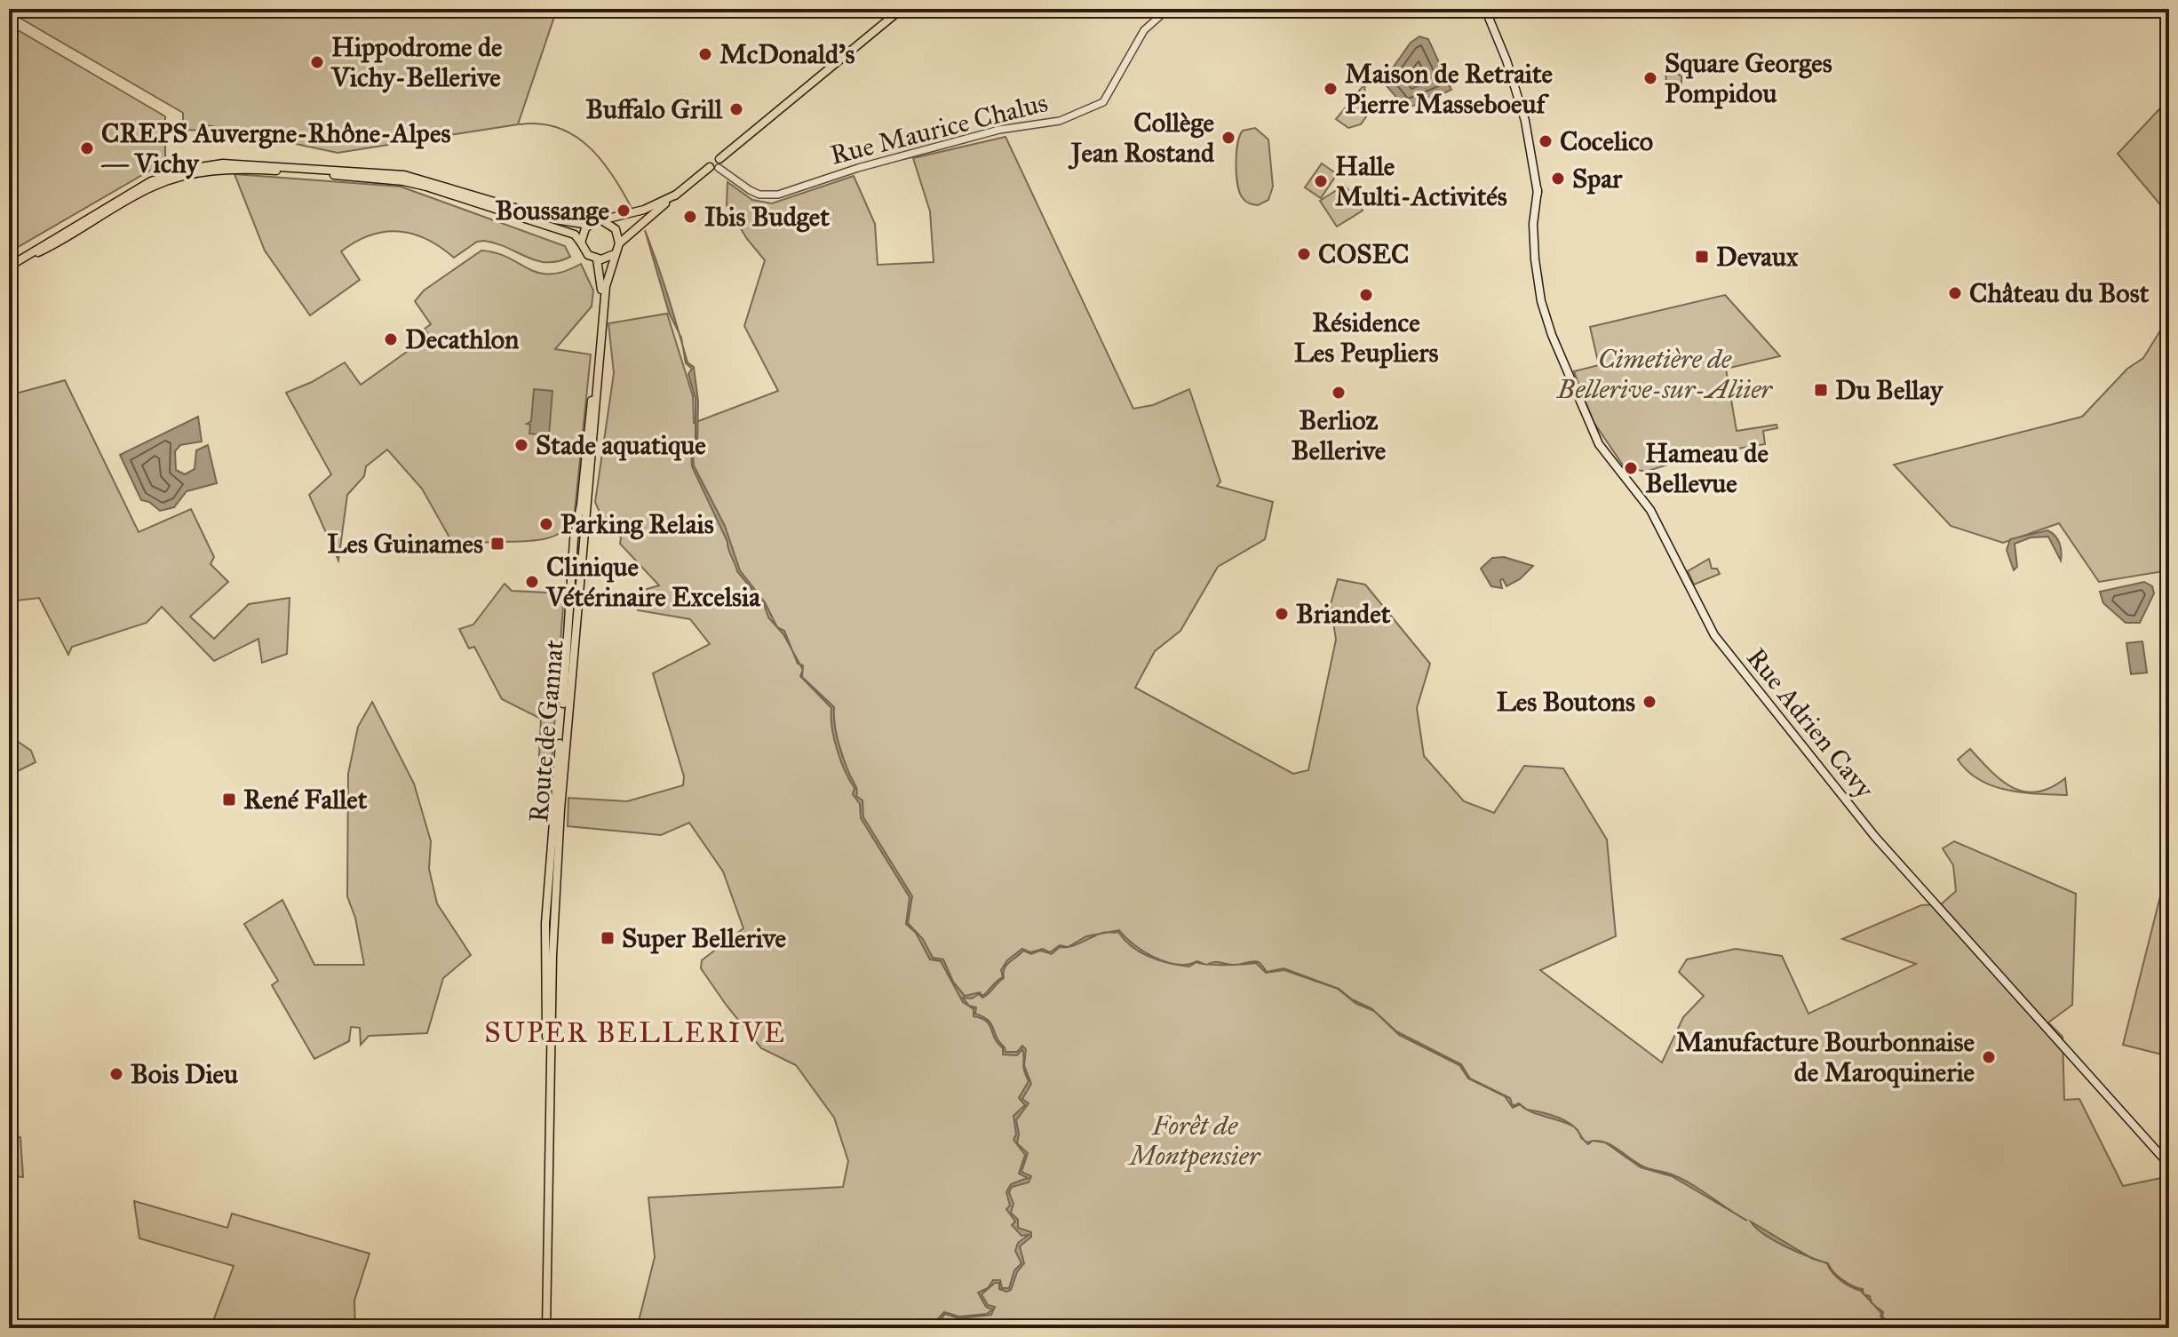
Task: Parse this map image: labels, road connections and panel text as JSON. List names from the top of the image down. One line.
{"streets":{"main road":["Rue Adrien Cavy","Route de Gannat"],"street":["Rue Maurice Chalus"]},"districts":["SUPER BELLERIVE"],"parks":["Cimetière de Bellerive-sur-Aliier","Forêt de Montpensier"],"places":{"other":["McDonald's","Hippodrome de Vichy-Bellerive","Square Georges Pompidou","Maison de Retraite Pierre Masseboeuf","Buffalo Grill","Collège Jean Rostand","Cocelico","CREPS Auvergne-Rhône-Alpes — Vichy","Spar","Halle Multi-Activités","Boussange","Ibis Budget","COSEC","Château du Bost","Résidence Les Peupliers","Decathlon","Berlioz Bellerive","Stade aquatique","Hameau de Bellevue","Parking Relais","Clinique Vétérinaire Excelsia","Briandet","Les Boutons","Manufacture Bourbonnaise de Maroquinerie","Bois Dieu"],"transit":["Devaux","Du Bellay","Les Guinames","René Fallet","Super Bellerive"]}}
